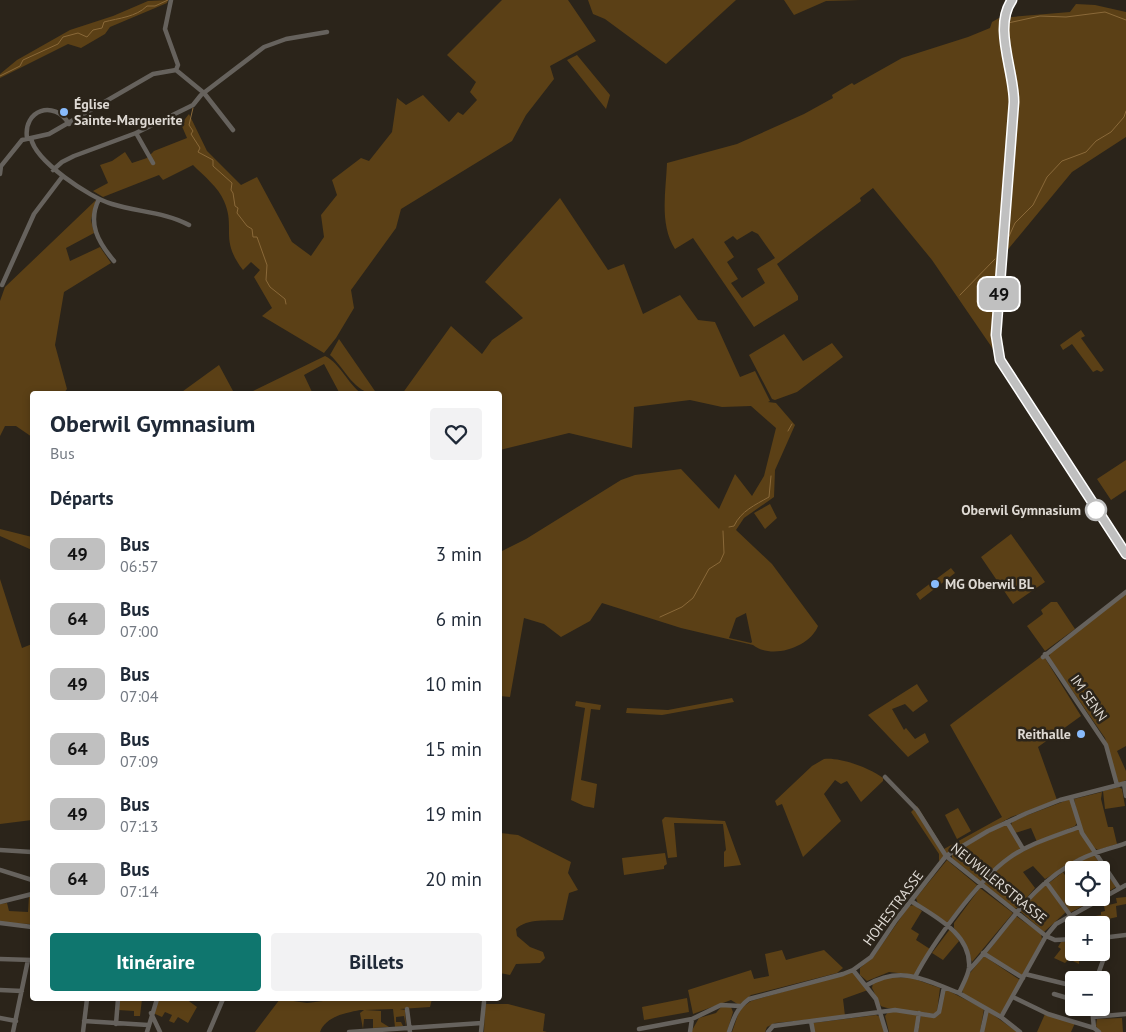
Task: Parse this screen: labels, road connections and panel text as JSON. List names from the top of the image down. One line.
{"streets":{"street":["IM SENN","NEUWILERSTRASSE","HOHESTRASSE"]},"crossings":[["IM SENN","HOHESTRASSE"],["NEUWILERSTRASSE","HOHESTRASSE"]],"places":["Église Sainte-Marguerite","Oberwil Gymnasium","MG Oberwil BL","Reithalle"],"lines":["bus line 49"],"page":{"on_map":"49","heading":[["Oberwil Gymnasium","Bus"],"Départs"],"list":[{"mark":"49","name":"Bus","note":"06:57","value":"3 min"},{"mark":"64","name":"Bus","note":"07:00","value":"6 min"},{"mark":"49","name":"Bus","note":"07:04","value":"10 min"},{"mark":"64","name":"Bus","note":"07:09","value":"15 min"},{"mark":"49","name":"Bus","note":"07:13","value":"19 min"},{"mark":"64","name":"Bus","note":"07:14","value":"20 min"}],"map_buttons":["+","−"],"buttons":["Itinéraire","Billets"]}}
